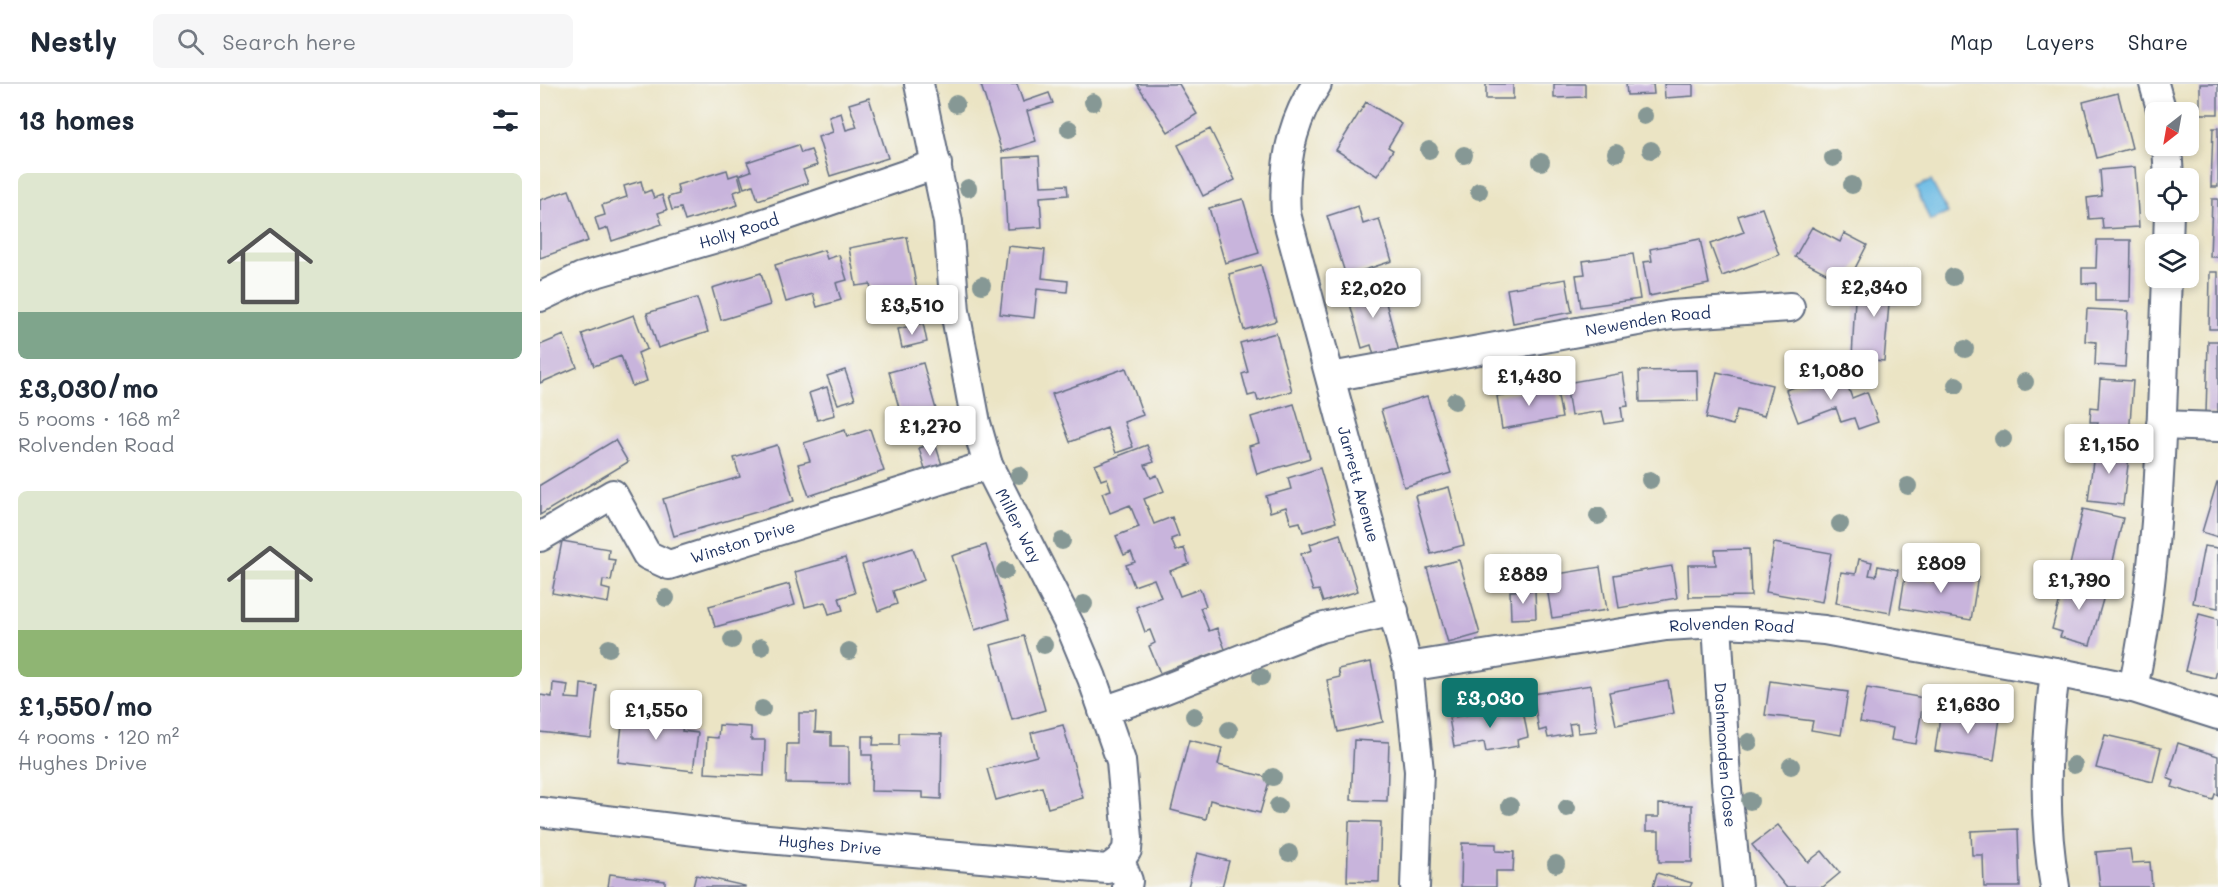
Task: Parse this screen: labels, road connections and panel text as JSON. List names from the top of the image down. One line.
{"streets":{"street":["Holly Road","Newenden Road","Jarrett Avenue","Miller Way","Winston Drive","Rolvenden Road","Dashmonden Close","Hughes Drive"]},"crossings":[["Holly Road","Miller Way"],["Newenden Road","Jarrett Avenue"],["Jarrett Avenue","Rolvenden Road"],["Miller Way","Winston Drive"],["Miller Way","Hughes Drive"],["Rolvenden Road","Dashmonden Close"]],"north":"bottom left","page":{"header":"Nestly","search":"Search here","nav":["Map","Layers","Share"],"heading":"13 homes","list":[{"name":"£3,030/mo","note":"5 rooms · 168 m² · Rolvenden Road"},{"name":"£1,550/mo","note":"4 rooms · 120 m² · Hughes Drive"}],"price":["£2,340","£2,020","£3,510","£1,080","£1,430","£1,270","£1,150","£809","£889","£1,790","£3,030","£1,630","£1,550"]}}
